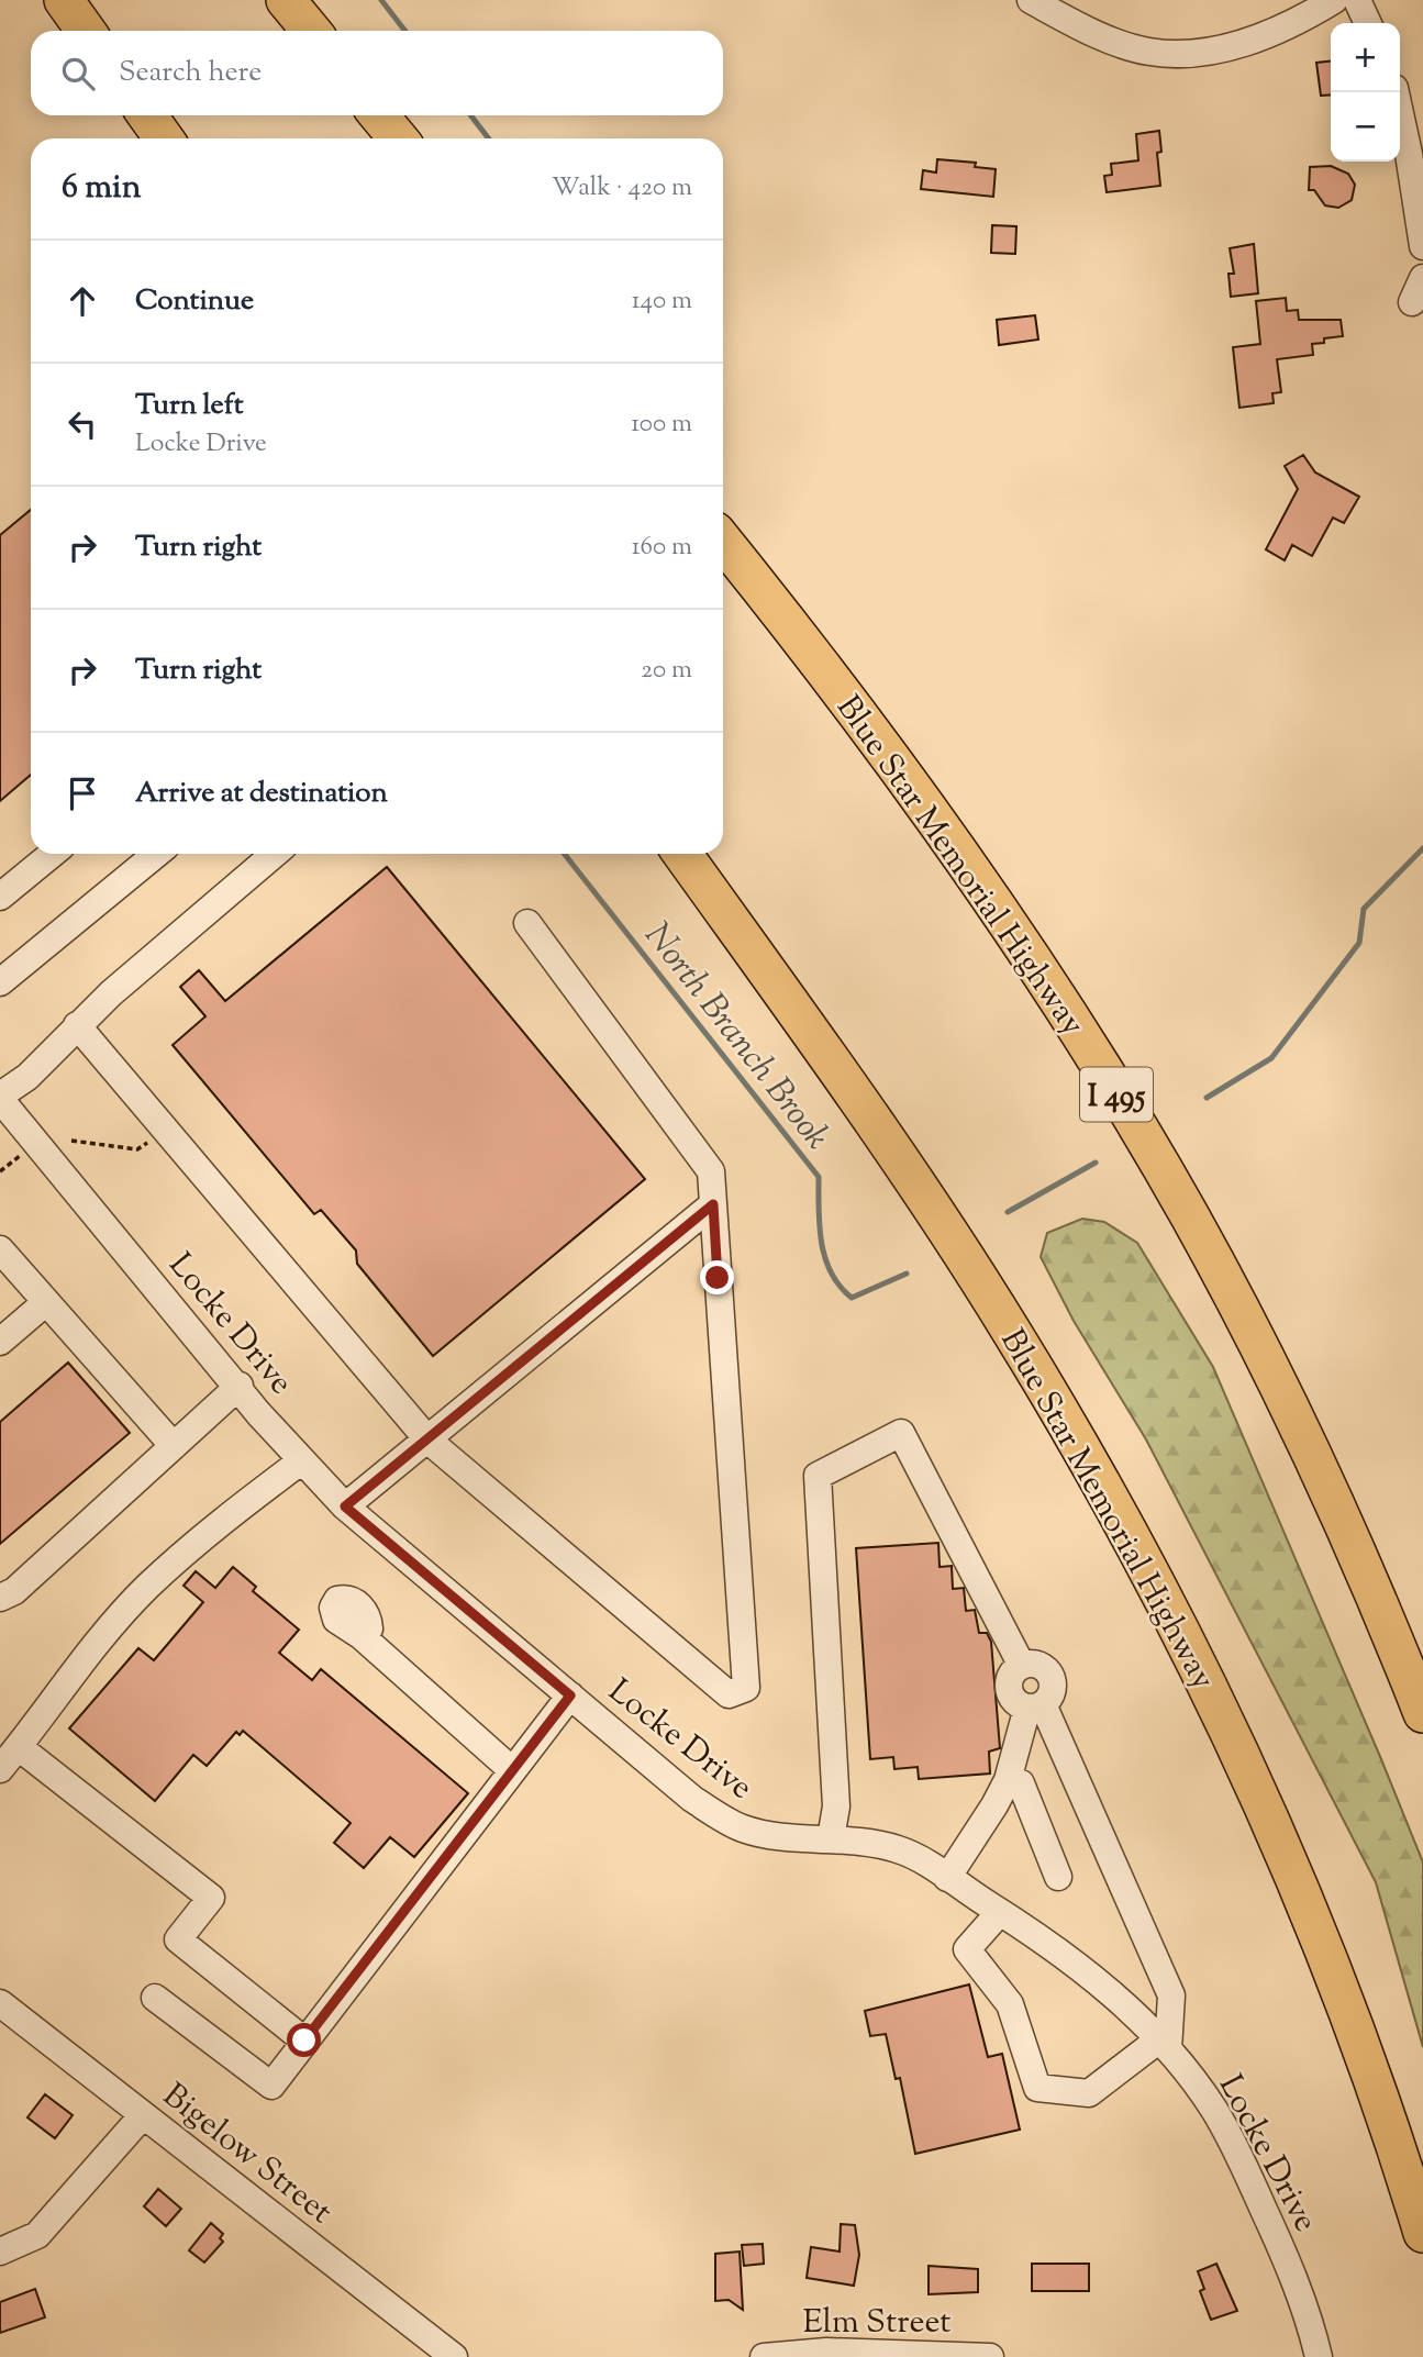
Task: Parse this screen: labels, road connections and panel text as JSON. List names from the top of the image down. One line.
{"streets":{"highway":["Blue Star Memorial Highway","I 495"],"street":["Locke Drive","Bigelow Street","Elm Street"]},"water":["North Branch Brook"],"page":{"map_buttons":["+","−"],"search":"Search here","heading":["6 min","Walk · 420 m"],"list":[["Continue","140 m"],["Turn left","Locke Drive","100 m"],["Turn right","160 m"],["Turn right","20 m"],"Arrive at destination"]}}
